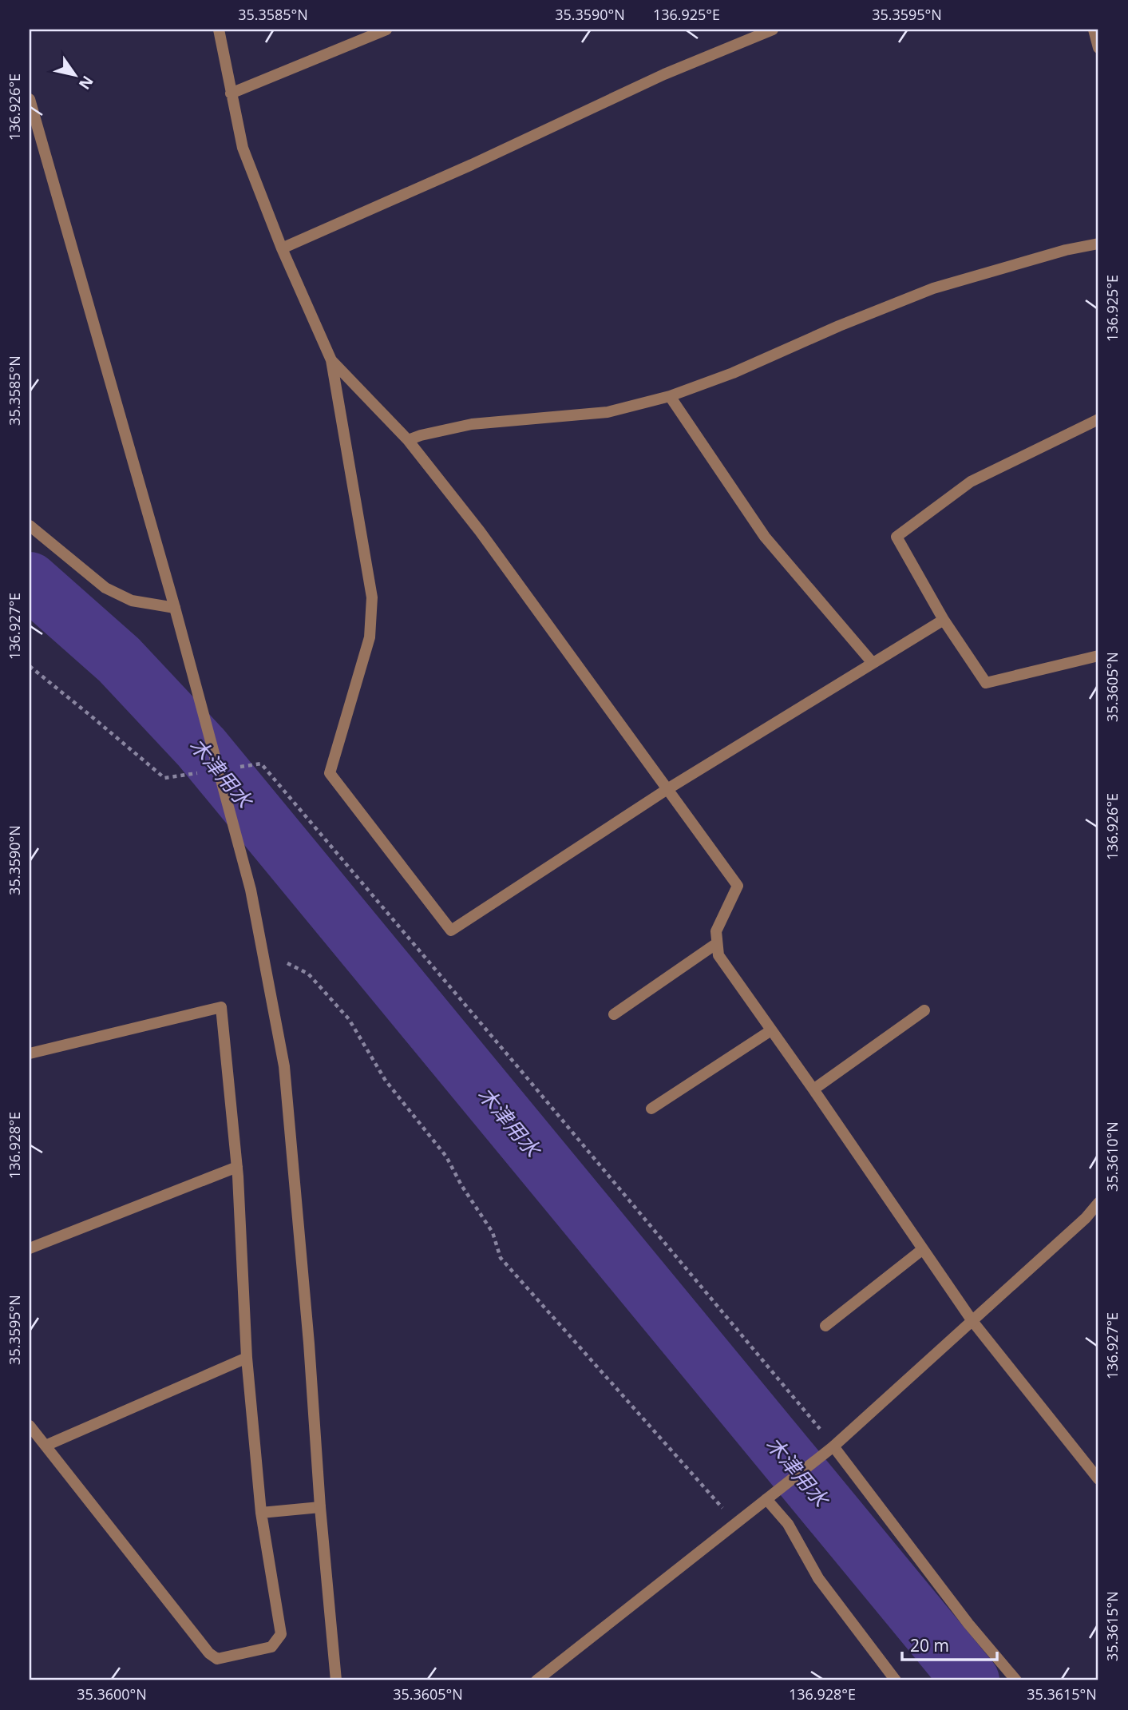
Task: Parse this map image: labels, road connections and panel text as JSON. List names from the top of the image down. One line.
{"water":["木津用水"],"scale_bar":"20 m","north":"bottom right","coordinates":["35.3585°N","35.3590°N","136.925°E","35.3595°N","136.926°E","136.927°E","35.3605°N","136.928°E","35.3610°N","35.3615°N","35.3600°N"]}
